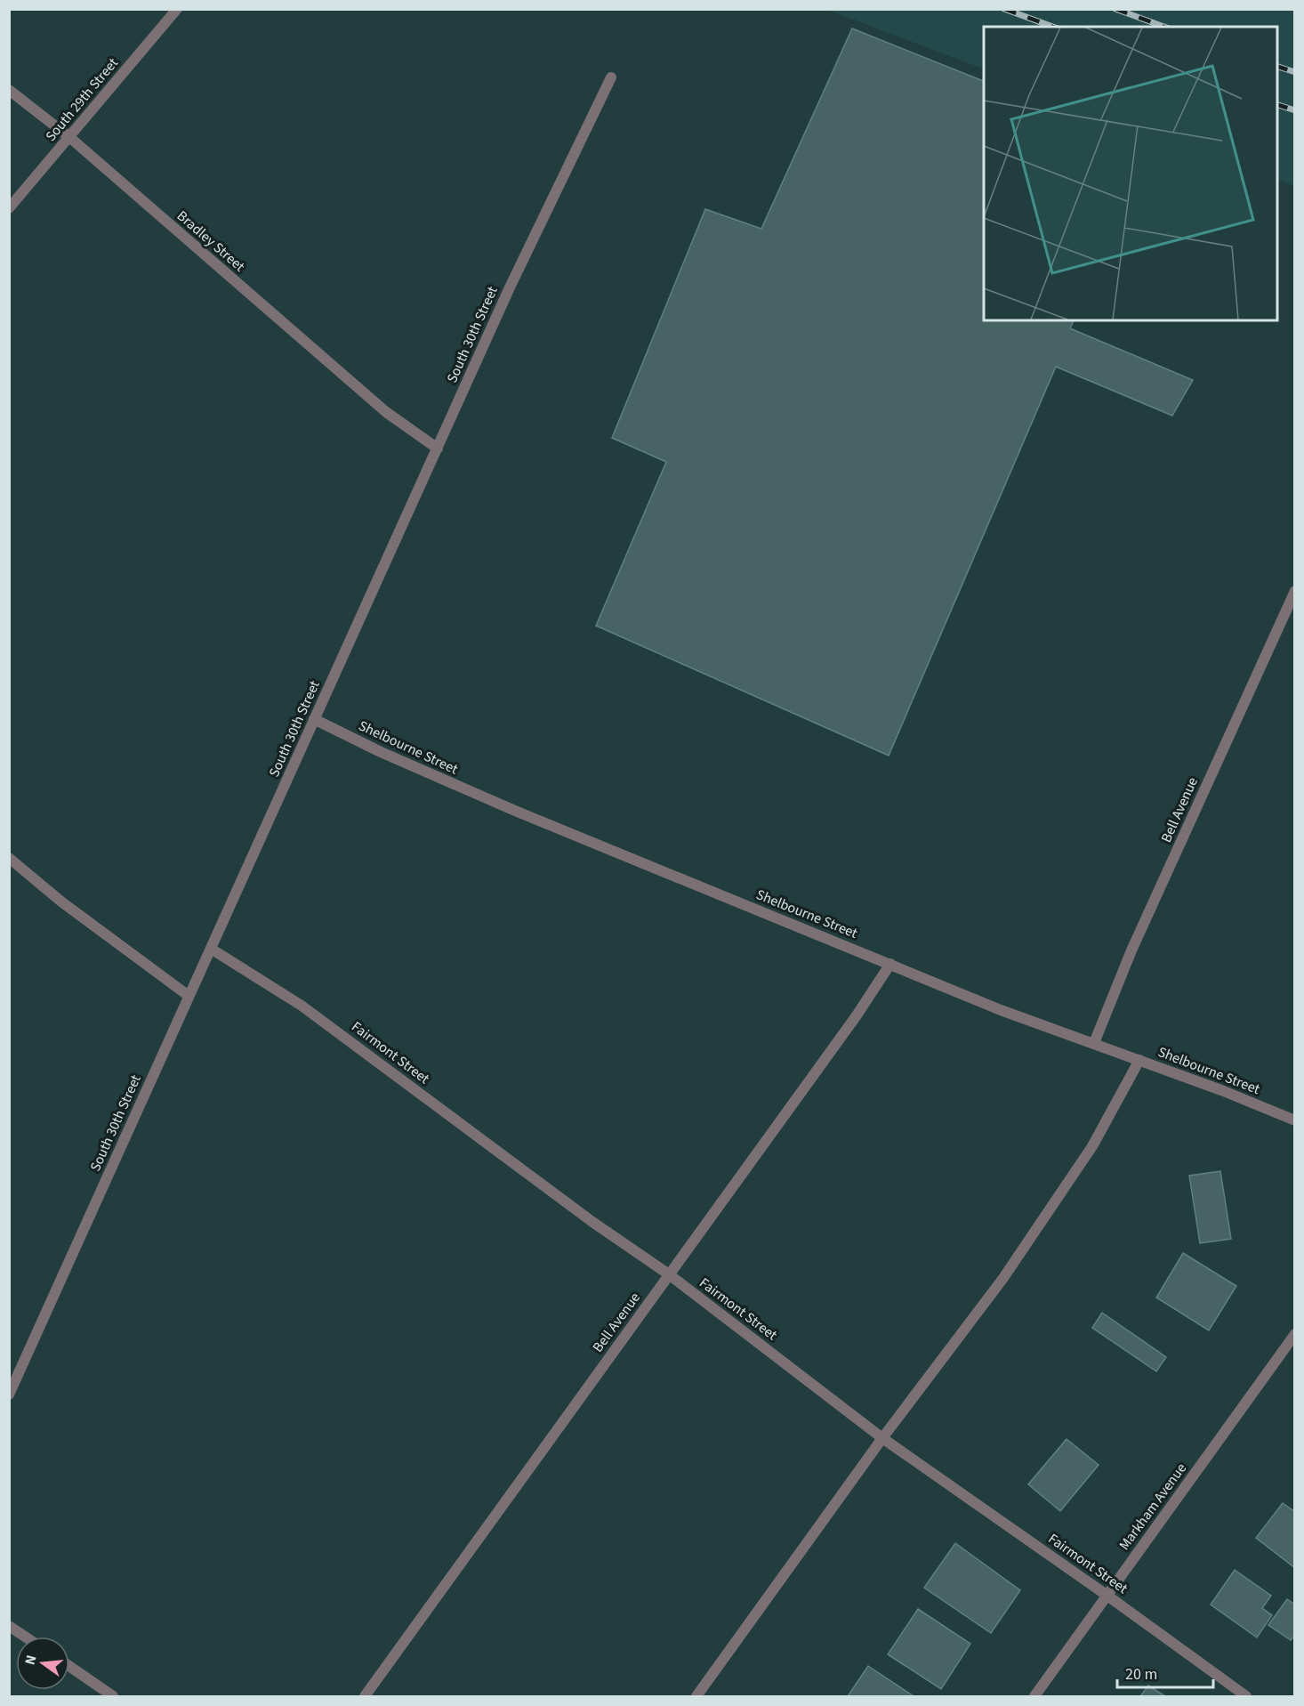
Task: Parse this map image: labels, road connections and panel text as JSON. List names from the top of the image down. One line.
{"streets":{"street":["South 29th Street","Bradley Street","South 30th Street","Shelbourne Street","Bell Avenue","Fairmont Street","Markham Avenue"]},"crossings":[["South 29th Street","Bradley Street"],["Bradley Street","South 30th Street"],["South 30th Street","Shelbourne Street"],["South 30th Street","Fairmont Street"],["Shelbourne Street","Bell Avenue"],["Bell Avenue","Fairmont Street"],["Fairmont Street","Markham Avenue"]],"scale_bar":"20 m","north":"left"}
